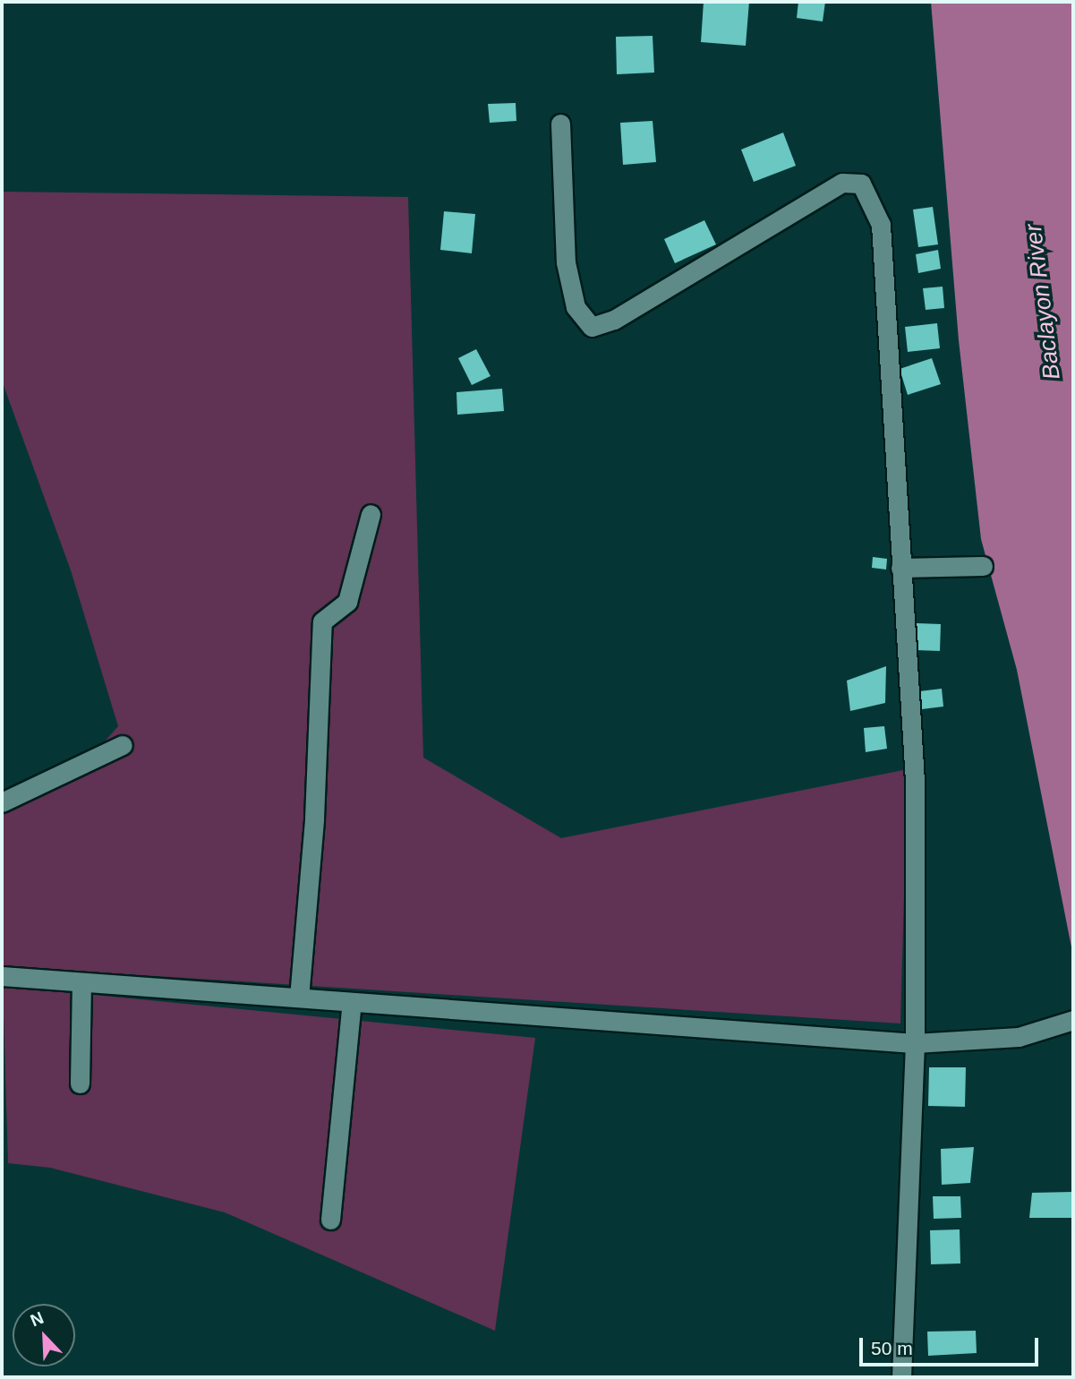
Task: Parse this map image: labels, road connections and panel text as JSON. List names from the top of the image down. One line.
{"water":["Baclayon River"],"scale_bar":"50 m","north":"top left"}
